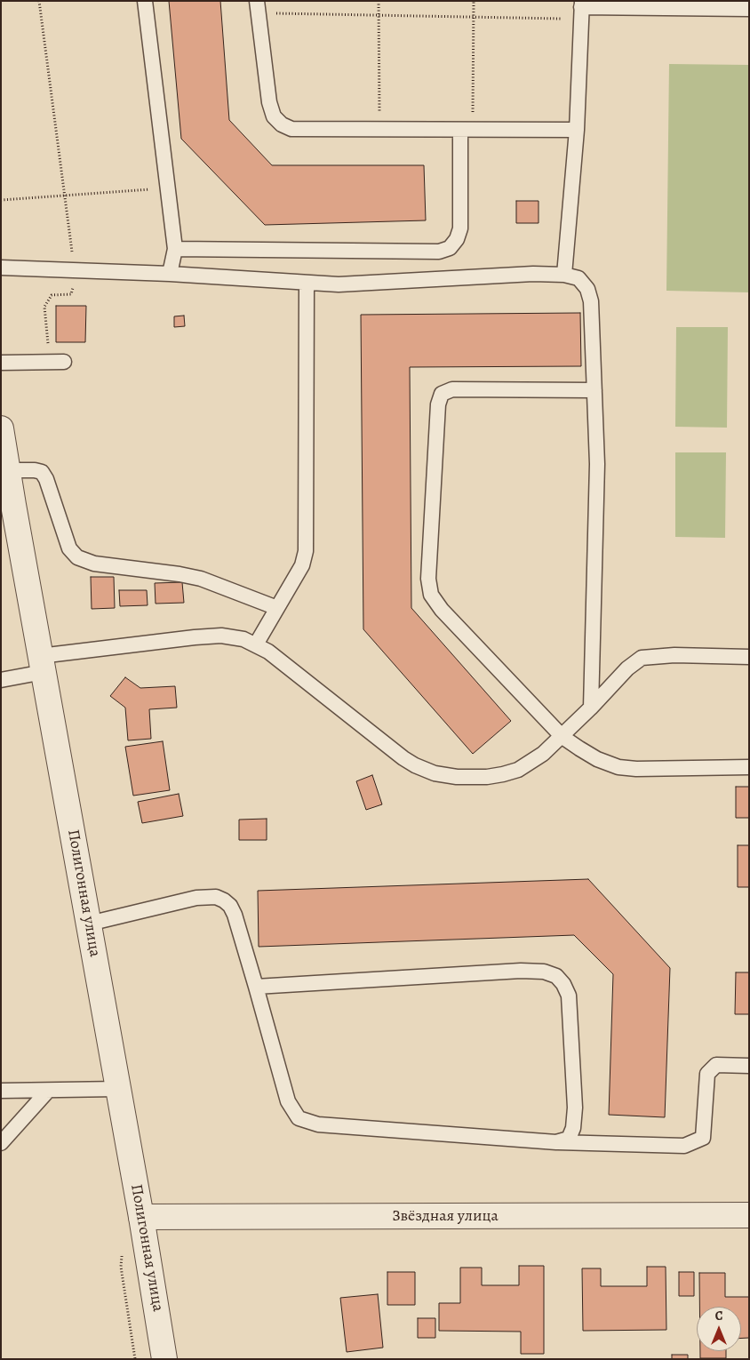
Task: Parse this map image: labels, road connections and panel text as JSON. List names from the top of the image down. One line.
{"streets":{"street":["Полигонная улица","Звёздная улица"]},"crossings":[["Полигонная улица","Звёздная улица"]],"north":"top"}
